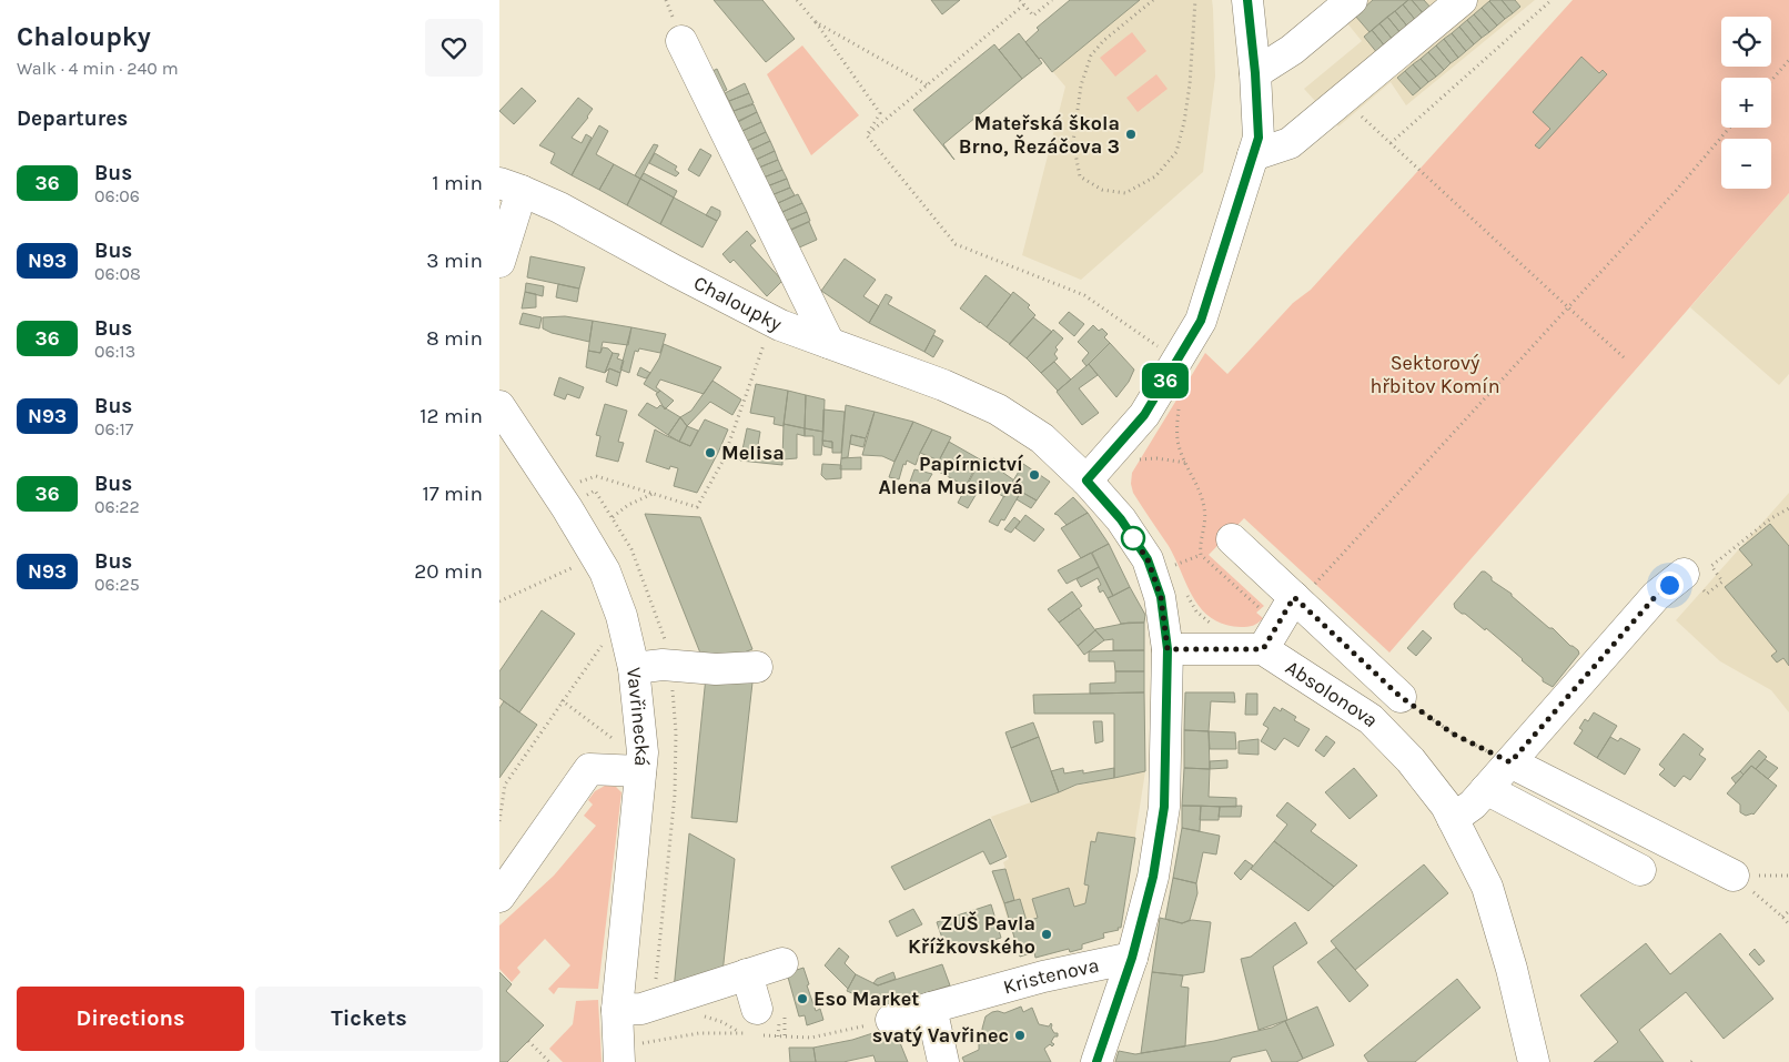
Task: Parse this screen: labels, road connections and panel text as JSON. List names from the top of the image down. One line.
{"streets":{"street":["Chaloupky","Absolonova","Vavřinecká","Kristenova"]},"crossings":[["Chaloupky","Absolonova"],["Chaloupky","Kristenova"]],"parks":["Sektorový hřbitov Komín"],"places":["Mateřská škola Brno, Řezáčova 3","Melisa","Papírnictví Alena Musilová","ZUŠ Pavla Křížkovského","Eso Market","svatý Vavřinec"],"lines":["bus line 36"],"page":{"heading":[["Chaloupky","Walk · 4 min · 240 m"],"Departures"],"on_map":"36","map_buttons":["+","−"],"list":[{"mark":"36","name":"Bus","note":"06:06","value":"1 min"},{"mark":"N93","name":"Bus","note":"06:08","value":"3 min"},{"mark":"36","name":"Bus","note":"06:13","value":"8 min"},{"mark":"N93","name":"Bus","note":"06:17","value":"12 min"},{"mark":"36","name":"Bus","note":"06:22","value":"17 min"},{"mark":"N93","name":"Bus","note":"06:25","value":"20 min"}],"buttons":["Directions","Tickets"]}}
